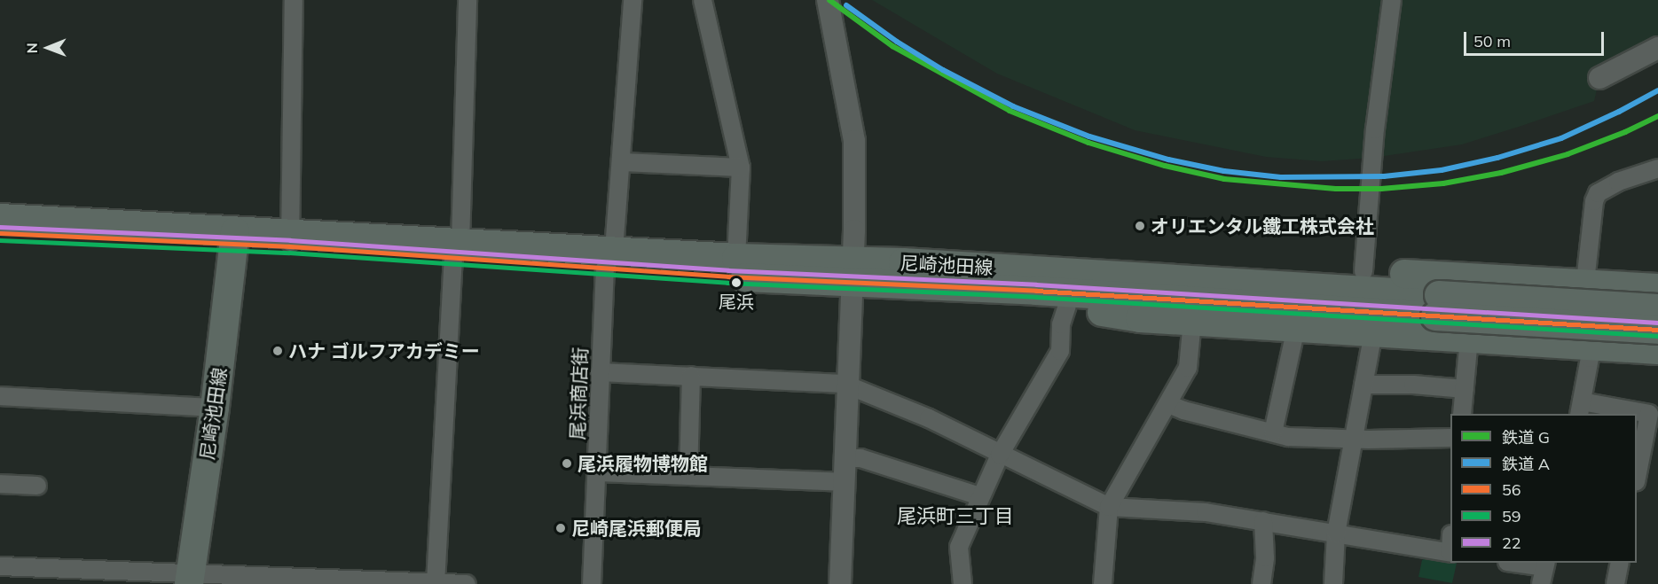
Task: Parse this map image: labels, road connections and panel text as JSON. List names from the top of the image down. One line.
{"streets":{"main road":["尼崎池田線"],"street":["尾浜商店街"]},"crossings":[["尼崎池田線","尾浜商店街"]],"districts":["尾浜町三丁目"],"places":["オリエンタル鐵工株式会社","尾浜","ハナ ゴルフアカデミー","尾浜履物博物館","尼崎尾浜郵便局"],"lines":["rail line G","rail line A","transit line 22","transit line 56","transit line 59"],"legend":["鉄道 G","鉄道 A","56","59","22"],"scale_bar":"50 m","north":"left"}
